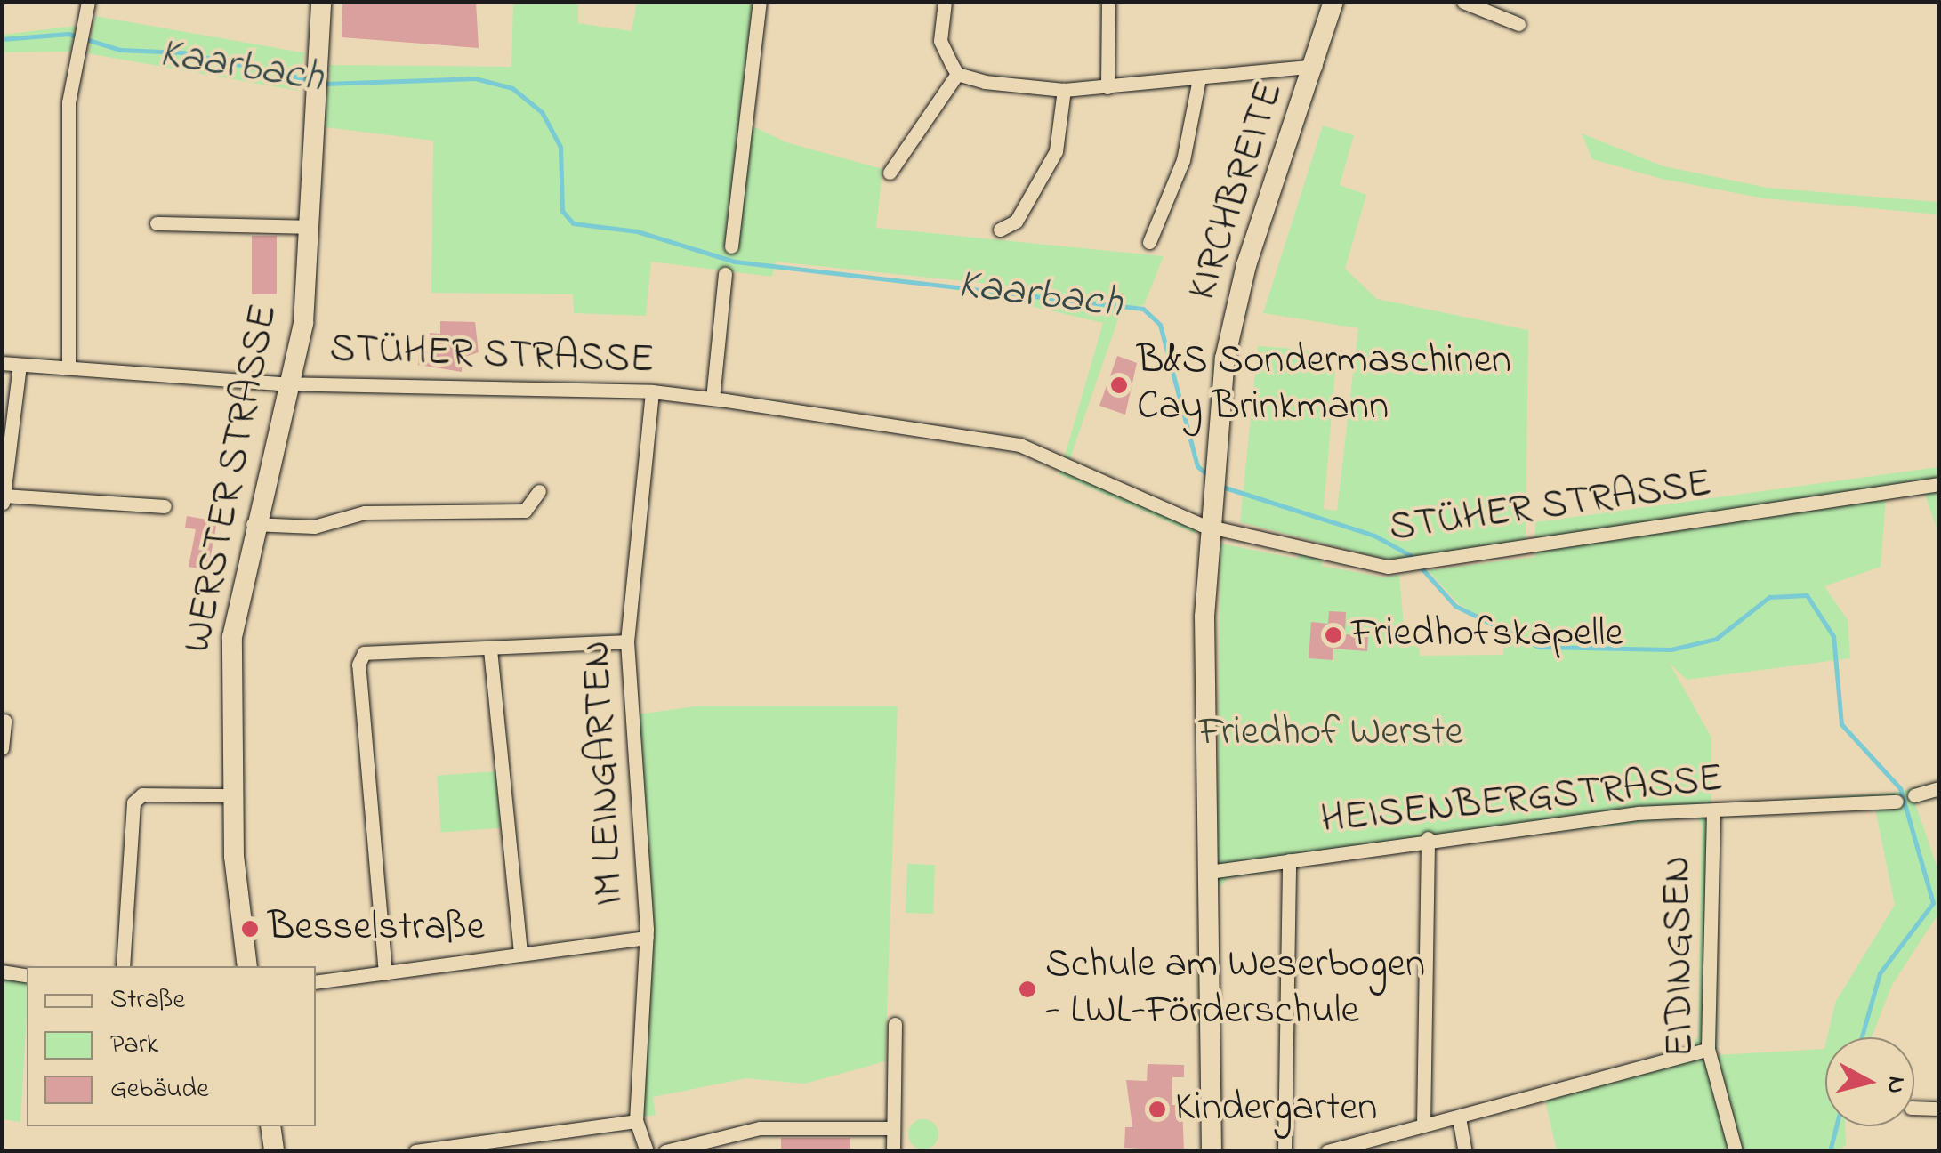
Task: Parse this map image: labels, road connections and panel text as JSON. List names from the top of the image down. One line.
{"streets":{"street":["KIRCHBREITE","STÜHER STRASSE","WERSTER STRASSE","IM LEINGARTEN","HEISENBERGSTRASSE","EIDINGSEN"]},"crossings":[["KIRCHBREITE","STÜHER STRASSE"],["KIRCHBREITE","HEISENBERGSTRASSE"],["STÜHER STRASSE","WERSTER STRASSE"],["STÜHER STRASSE","IM LEINGARTEN"],["HEISENBERGSTRASSE","EIDINGSEN"]],"water":["Kaarbach"],"parks":["Friedhof Werste"],"places":["B&S Sondermaschinen Cay Brinkmann","Friedhofskapelle","Besselstraße","Schule am Weserbogen - LWL-Förderschule","Kindergarten"],"legend":["Straße","Park","Gebäude"],"north":"right"}
